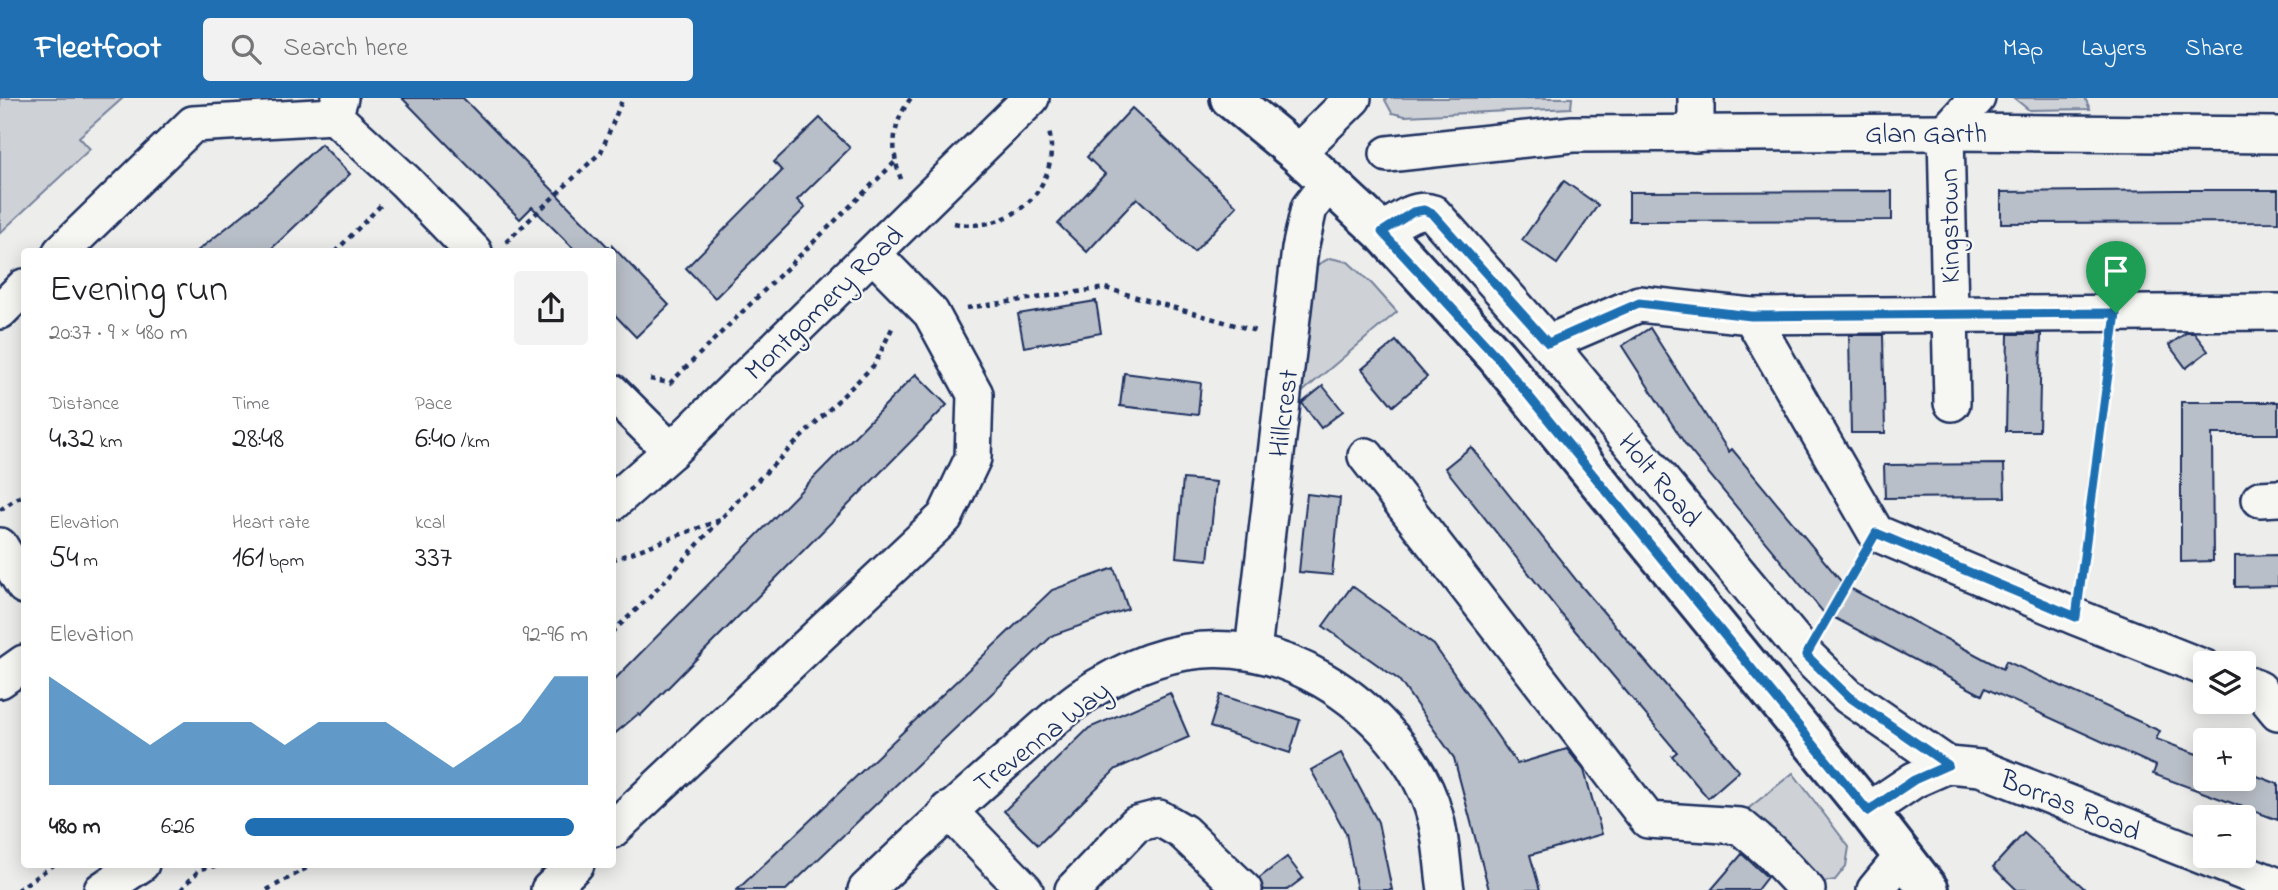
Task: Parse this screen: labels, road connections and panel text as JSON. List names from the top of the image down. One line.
{"streets":{"main road":["Holt Road"],"street":["Glan Garth","Kingstown","Montgomery Road","Hillcrest","Trevenna Way","Borras Road"]},"crossings":[["Glan Garth","Kingstown"],["Hillcrest","Holt Road"],["Hillcrest","Trevenna Way"],["Holt Road","Borras Road"]],"page":{"header":"Fleetfoot","search":"Search here","nav":["Map","Layers","Share"],"heading":["Evening run","20:37 · 9 × 480 m"],"stats":[["Distance","4.32 km"],["Time","28:48"],["Pace","6:40 /km"],["Elevation","54 m"],["Heart rate","161 bpm"],["kcal","337"]],"chart":["Elevation","92–96 m"],"map_buttons":["+","−"],"list":[{"name":"480 m","note":"6:26"}]}}
